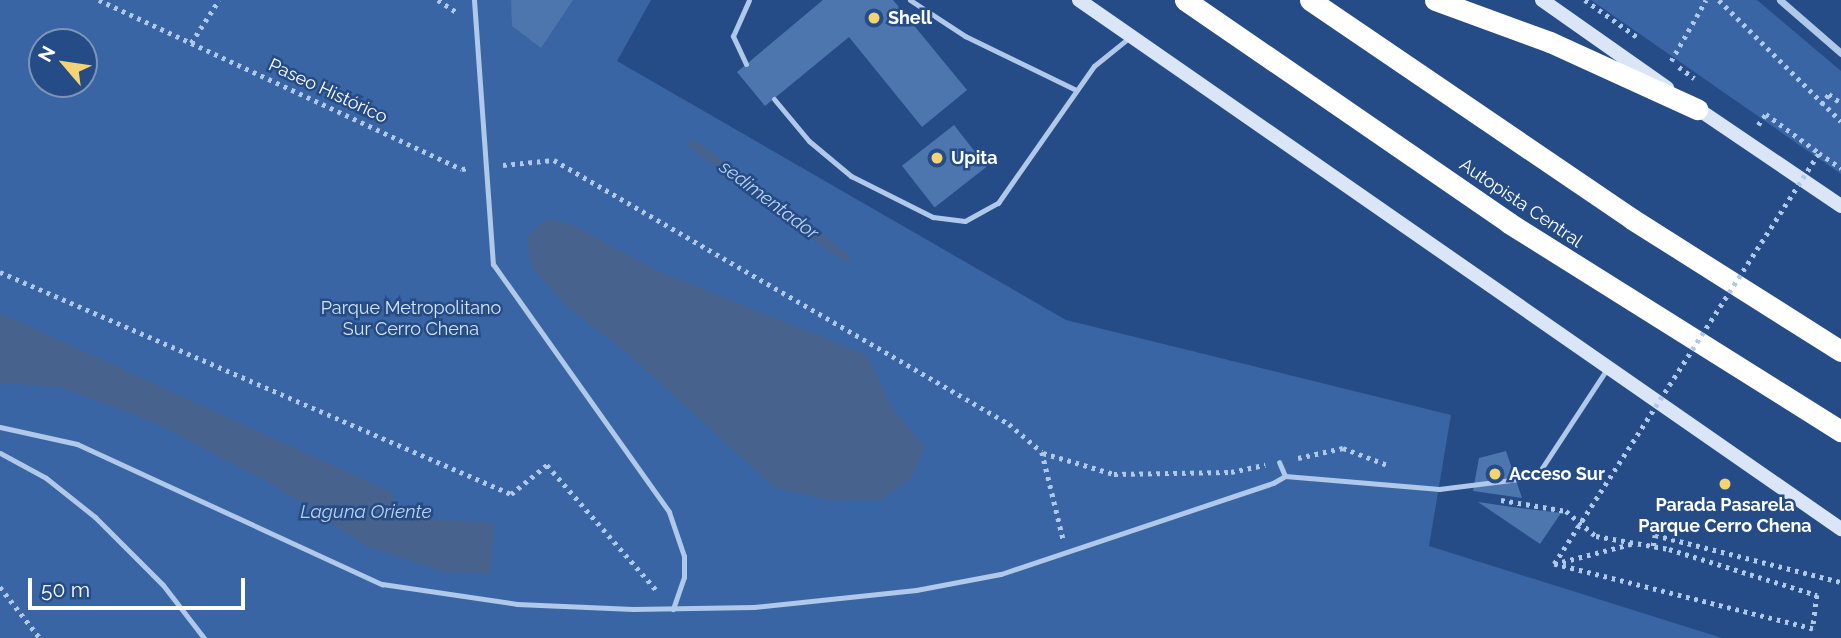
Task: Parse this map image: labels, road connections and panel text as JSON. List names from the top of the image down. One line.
{"streets":{"highway":["Autopista Central"],"path":["Paseo Histórico"]},"water":["sedimentador","Laguna Oriente"],"parks":["Parque Metropolitano Sur Cerro Chena"],"places":["Shell","Upita","Acceso Sur","Parada Pasarela Parque Cerro Chena"],"scale_bar":"50 m","north":"top left"}
